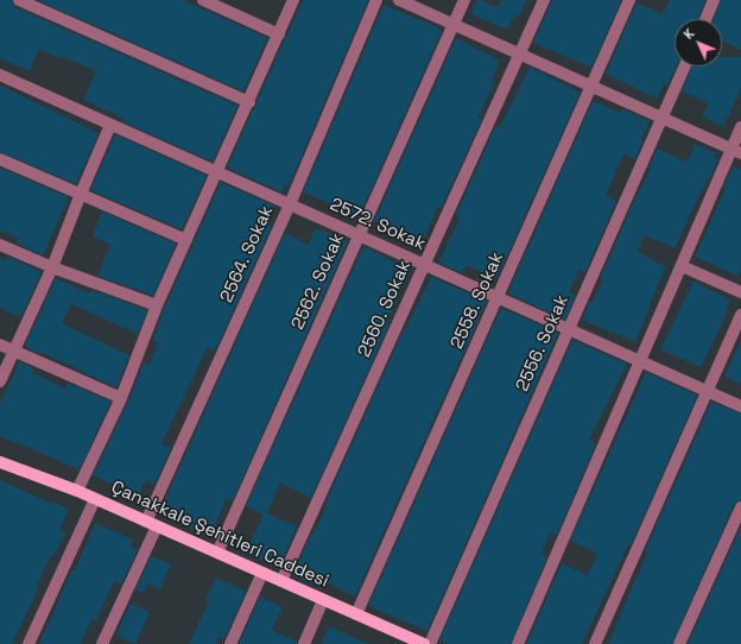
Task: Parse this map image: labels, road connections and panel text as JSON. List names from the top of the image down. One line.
{"streets":{"main road":["Çanakkale Şehitleri Caddesi"],"street":["2572. Sokak","2564. Sokak","2562. Sokak","2558. Sokak","2560. Sokak","2556. Sokak"]},"crossings":[["2572. Sokak","2564. Sokak"],["2572. Sokak","2562. Sokak"],["2572. Sokak","2558. Sokak"],["2572. Sokak","2560. Sokak"],["2572. Sokak","2556. Sokak"],["2564. Sokak","Çanakkale Şehitleri Caddesi"],["2562. Sokak","Çanakkale Şehitleri Caddesi"],["2558. Sokak","Çanakkale Şehitleri Caddesi"],["2560. Sokak","Çanakkale Şehitleri Caddesi"]],"north":"top left"}
